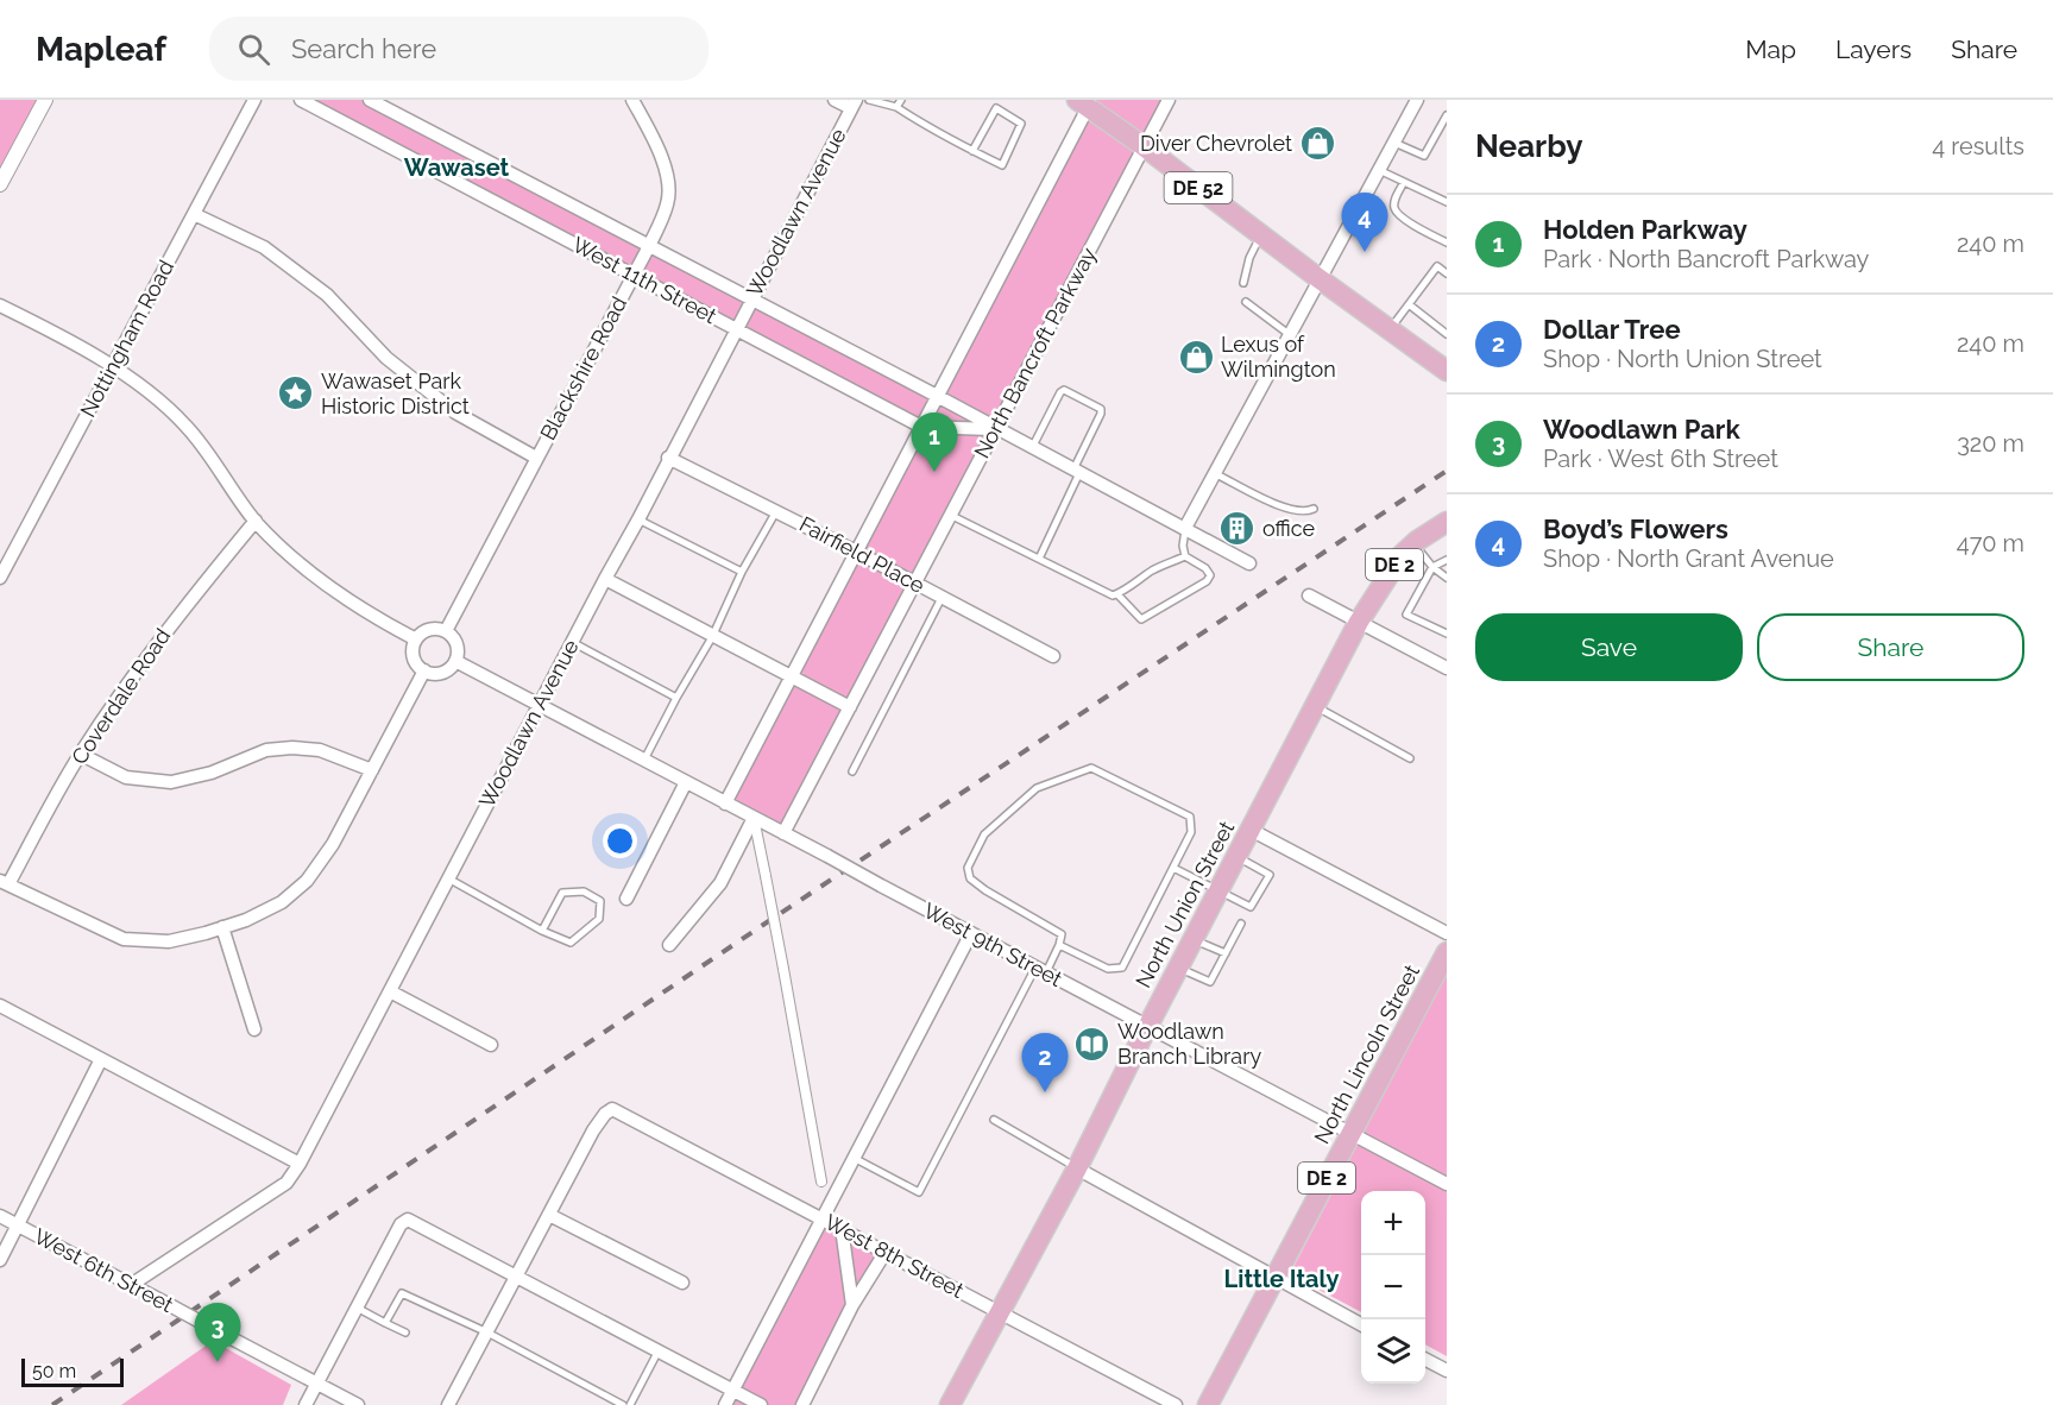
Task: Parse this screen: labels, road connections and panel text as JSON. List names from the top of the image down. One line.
{"streets":{"main road":["DE 52","DE 2","North Union Street","North Lincoln Street"],"street":["Woodlawn Avenue","West 11th Street","Nottingham Road","North Bancroft Parkway","Blackshire Road","Fairfield Place","Coverdale Road","West 9th Street","West 8th Street","West 6th Street"]},"crossings":[["DE 52","North Bancroft Parkway"],["Woodlawn Avenue","West 11th Street"],["Woodlawn Avenue","Fairfield Place"],["Woodlawn Avenue","West 9th Street"],["Woodlawn Avenue","West 6th Street"],["West 11th Street","North Bancroft Parkway"],["West 11th Street","Blackshire Road"],["North Bancroft Parkway","Fairfield Place"],["North Bancroft Parkway","West 9th Street"],["Blackshire Road","West 9th Street"],["North Union Street","West 9th Street"],["North Union Street","West 8th Street"],["West 9th Street","North Lincoln Street"]],"districts":["Wawaset","Little Italy"],"places":{"shop":["Diver Chevrolet","Lexus of Wilmington"],"place":["Wawaset Park Historic District"],"building":["office"],"library":["Woodlawn Branch Library"]},"scale_bar":"50 m","page":{"header":"Mapleaf","search":"Search here","nav":["Map","Layers","Share"],"heading":["Nearby","4 results"],"pins":["4","1","2","3"],"list":[{"mark":"1","name":"Holden Parkway","note":"Park · North Bancroft Parkway","value":"240 m"},{"mark":"2","name":"Dollar Tree","note":"Shop · North Union Street","value":"240 m"},{"mark":"3","name":"Woodlawn Park","note":"Park · West 6th Street","value":"320 m"},{"mark":"4","name":"Boyd’s Flowers","note":"Shop · North Grant Avenue","value":"470 m"}],"buttons":["Save","Share"],"map_buttons":["+","−"],"scale":"50 m"}}
